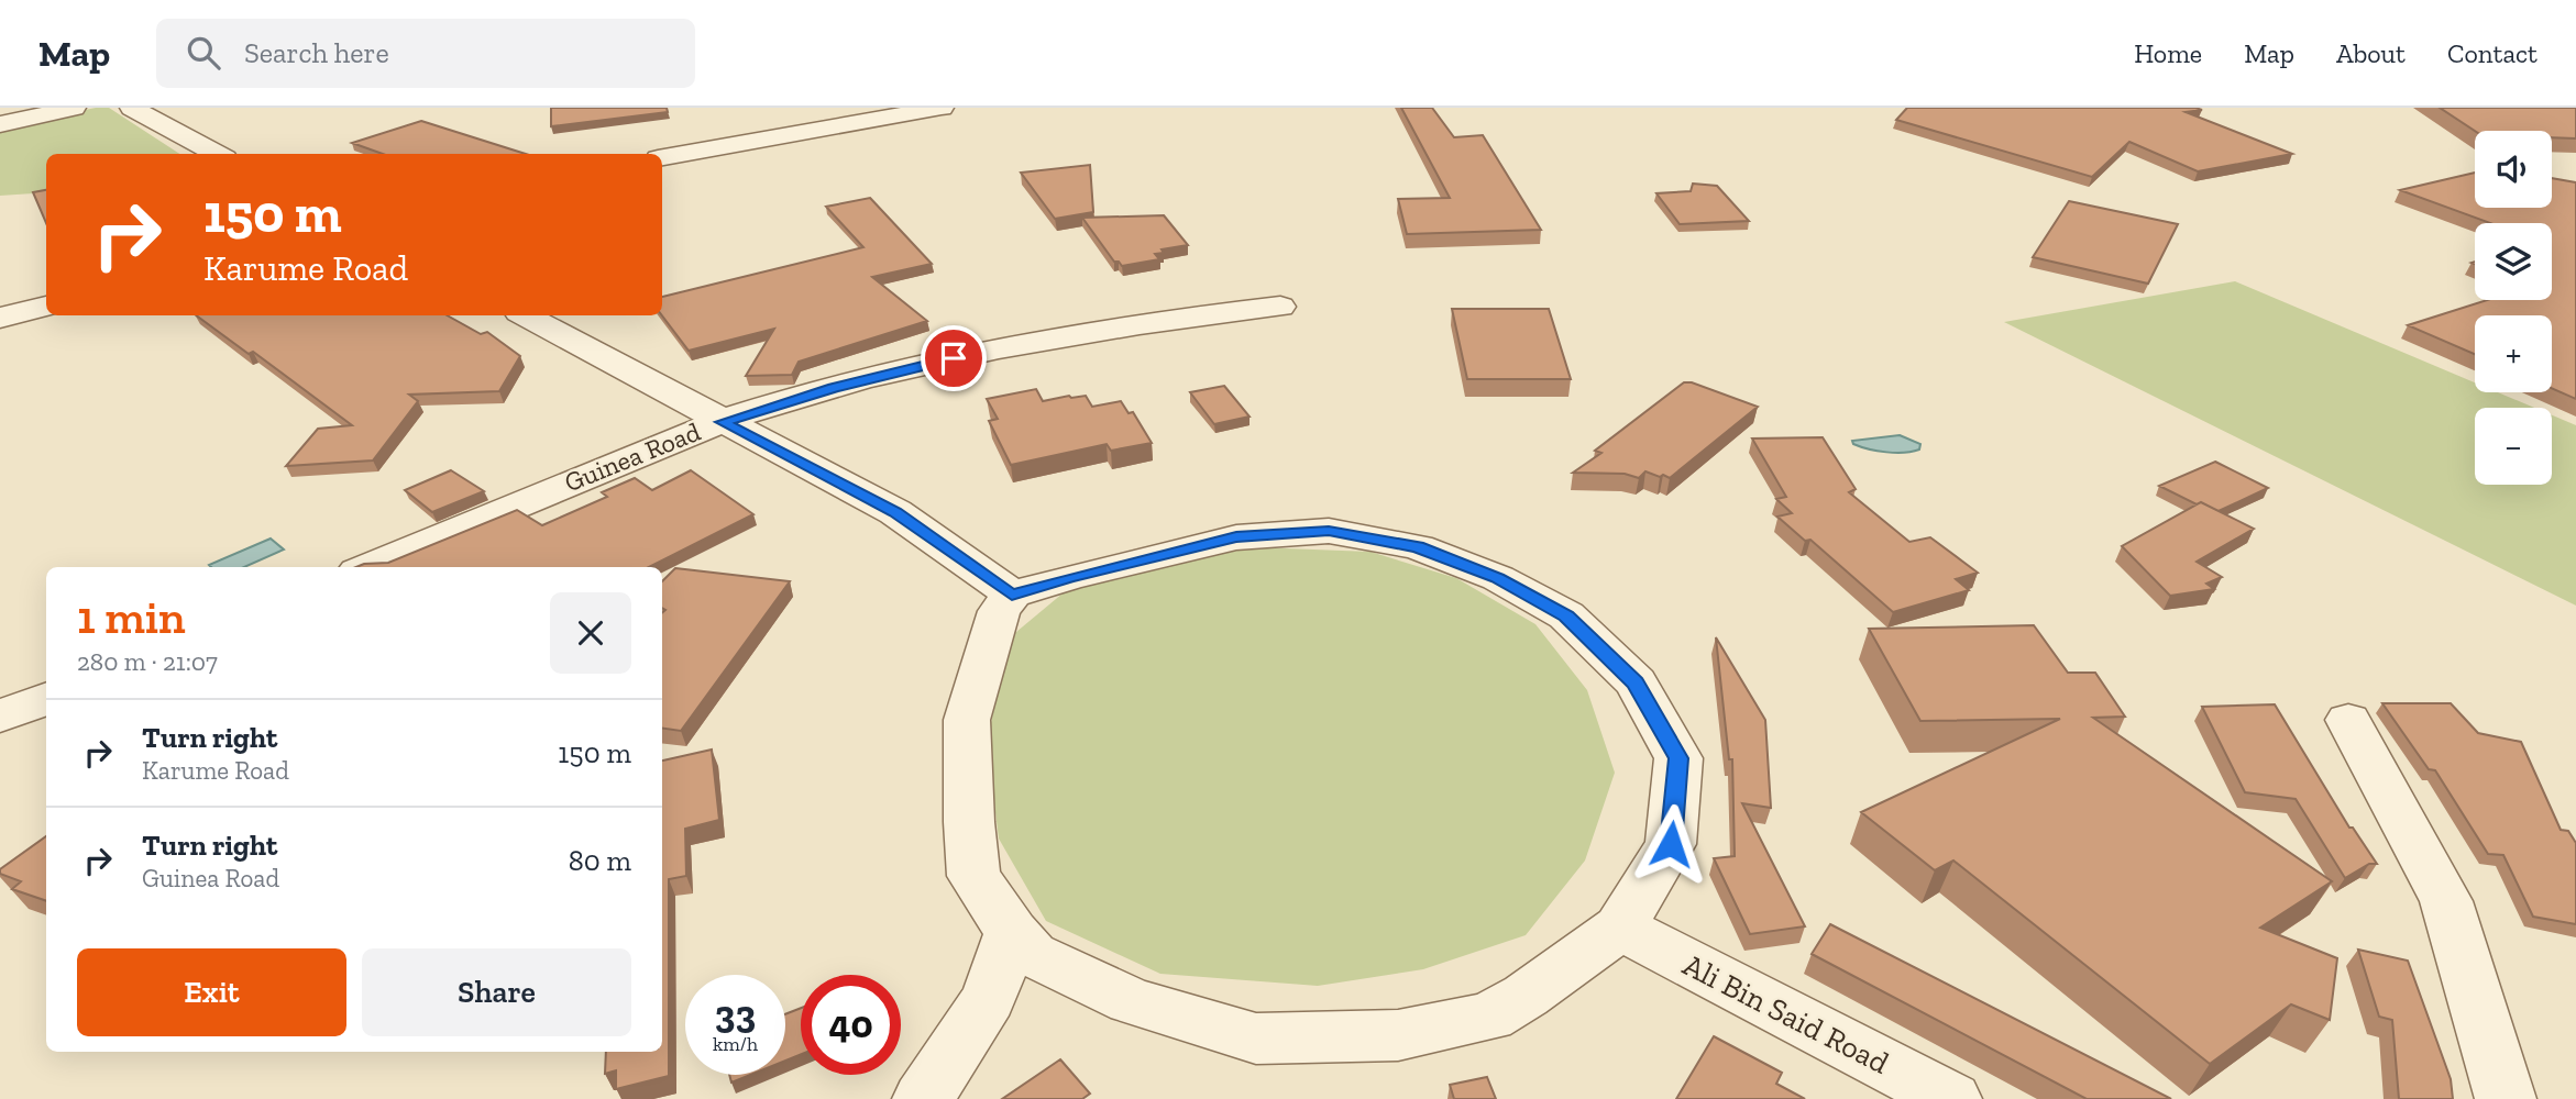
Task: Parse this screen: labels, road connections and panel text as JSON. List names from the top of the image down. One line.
{"streets":{"street":["Guinea Road","Ali Bin Said Road"]},"page":{"header":"Map","search":"Search here","nav":["Home","Map","About","Contact"],"map_buttons":["+","−"],"turn":["150 m","Karume Road"],"heading":["1 min","280 m · 21:07"],"list":[{"name":"Turn right","note":"Karume Road","value":"150 m"},{"name":"Turn right","note":"Guinea Road","value":"80 m"}],"buttons":["Exit","Share"],"speed":"33 km/h","limit":"40"}}
